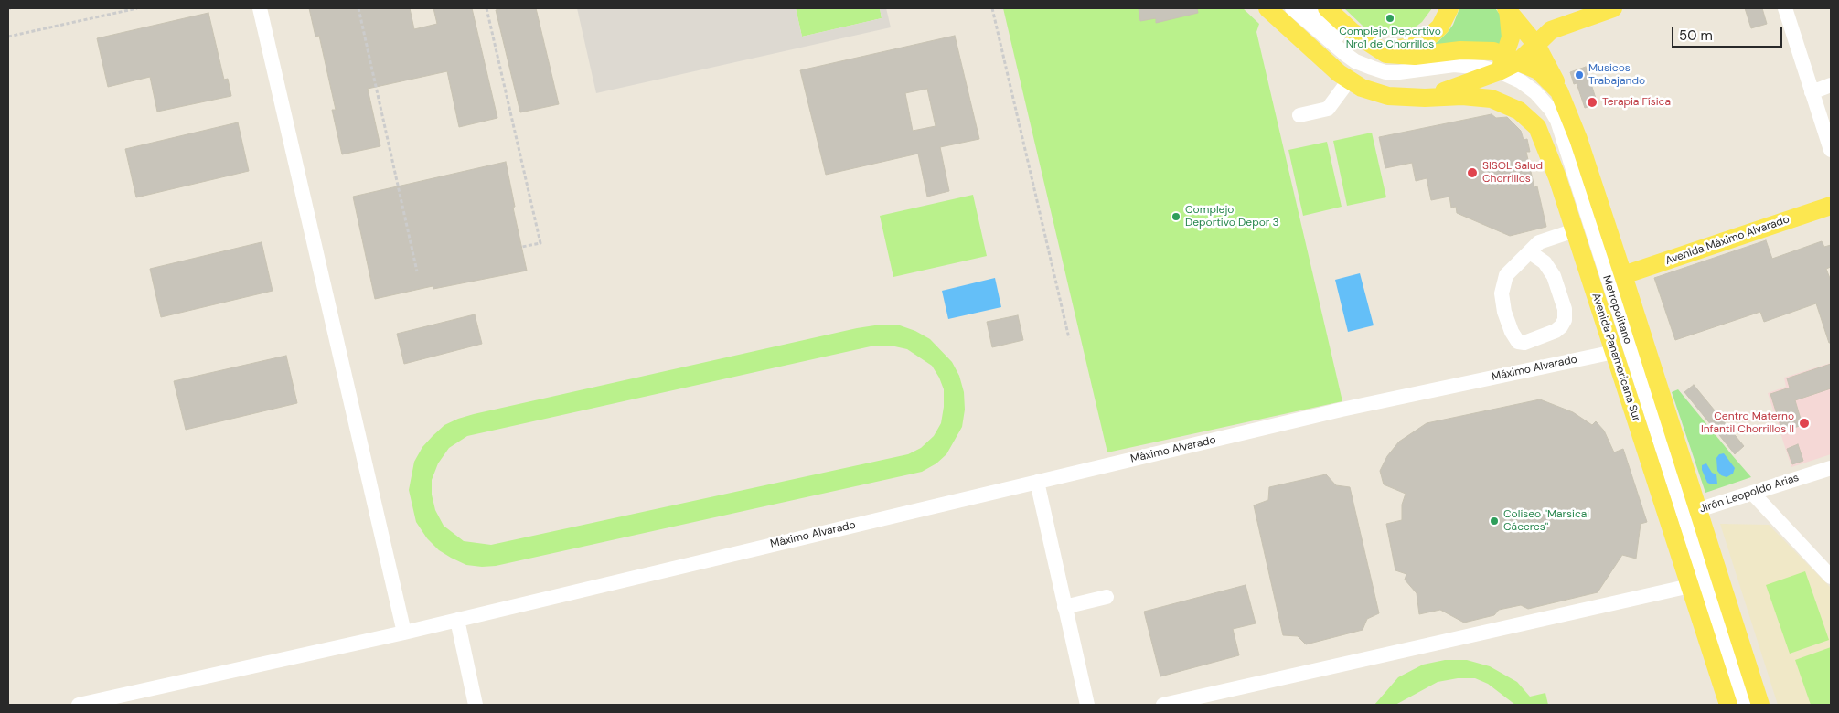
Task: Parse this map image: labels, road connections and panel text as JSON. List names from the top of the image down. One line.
{"streets":{"main road":["Avenida Máximo Alvarado","Avenida Panamericana Sur"],"street":["Metropolitano","Máximo Alvarado","Jirón Leopoldo Arias"]},"crossings":[["Avenida Máximo Alvarado","Avenida Panamericana Sur"],["Metropolitano","Avenida Panamericana Sur"],["Metropolitano","Jirón Leopoldo Arias"],["Avenida Panamericana Sur","Máximo Alvarado"],["Avenida Panamericana Sur","Jirón Leopoldo Arias"]],"places":["Complejo Deportivo Nro1 de Chorrillos","Musicos Trabajando","Terapia Física","SISOL Salud Chorrillos","Complejo Deportivo Depor 3","Centro Materno Infantil Chorrillos II","Coliseo \"Marsical Cáceres\""],"scale_bar":"50 m"}
